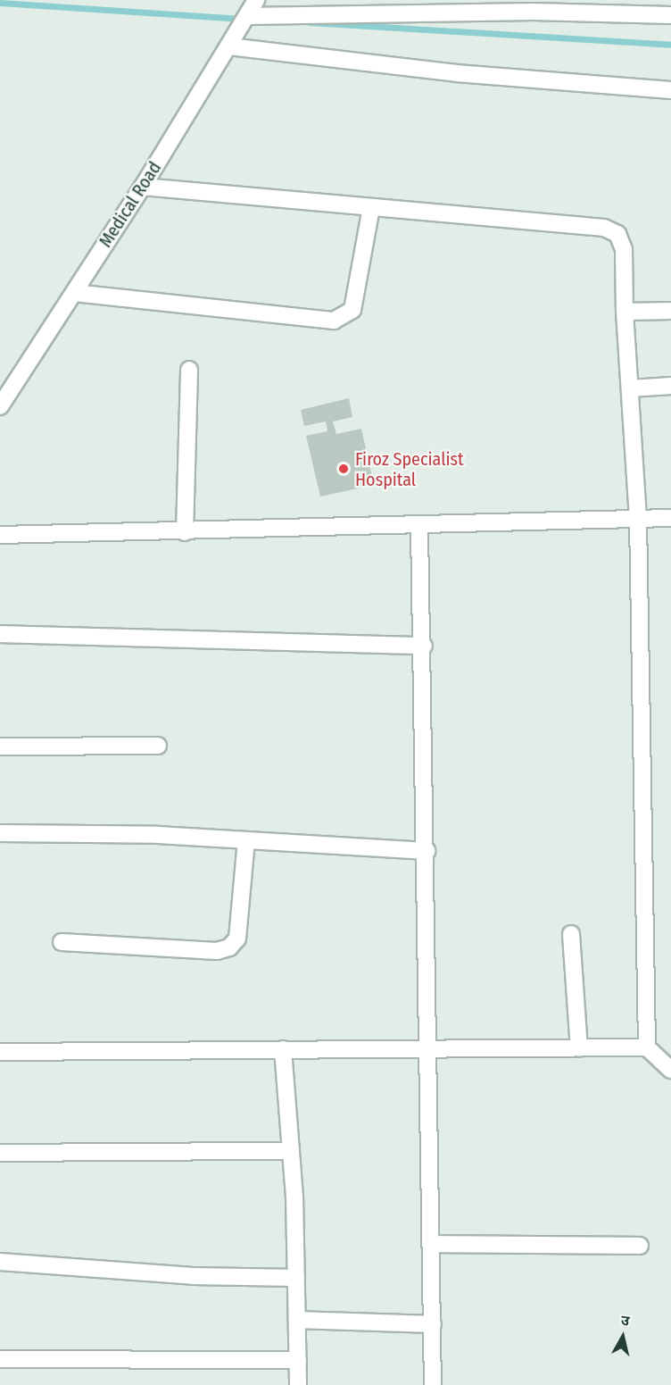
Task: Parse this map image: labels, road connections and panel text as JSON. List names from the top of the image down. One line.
{"streets":{"street":["Medical Road"]},"places":["Firoz Specialist Hospital"],"north":"top"}
